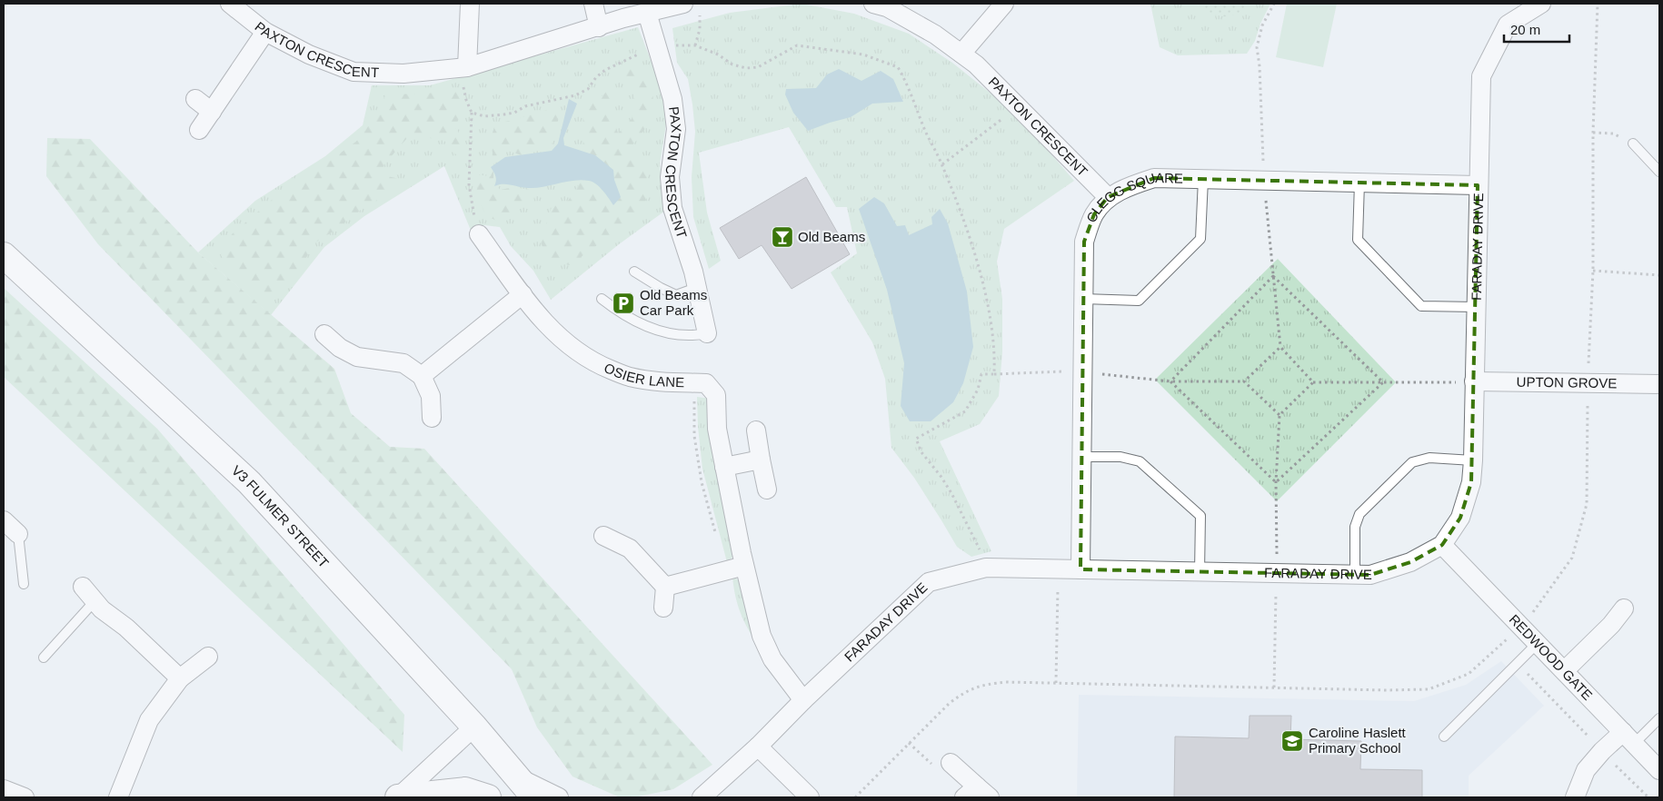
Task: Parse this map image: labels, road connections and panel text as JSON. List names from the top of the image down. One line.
{"streets":{"street":["PAXTON CRESCENT","CLEGG SQUARE","FARADAY DRIVE","OSIER LANE","UPTON GROVE","V3 FULMER STREET","REDWOOD GATE"]},"crossings":[["PAXTON CRESCENT","CLEGG SQUARE"],["CLEGG SQUARE","FARADAY DRIVE"],["FARADAY DRIVE","OSIER LANE"],["FARADAY DRIVE","UPTON GROVE"],["FARADAY DRIVE","REDWOOD GATE"]],"places":{"bar":["Old Beams"],"parking":["Old Beams Car Park"],"school or university":["Caroline Haslett Primary School"]},"scale_bar":"20 m"}
